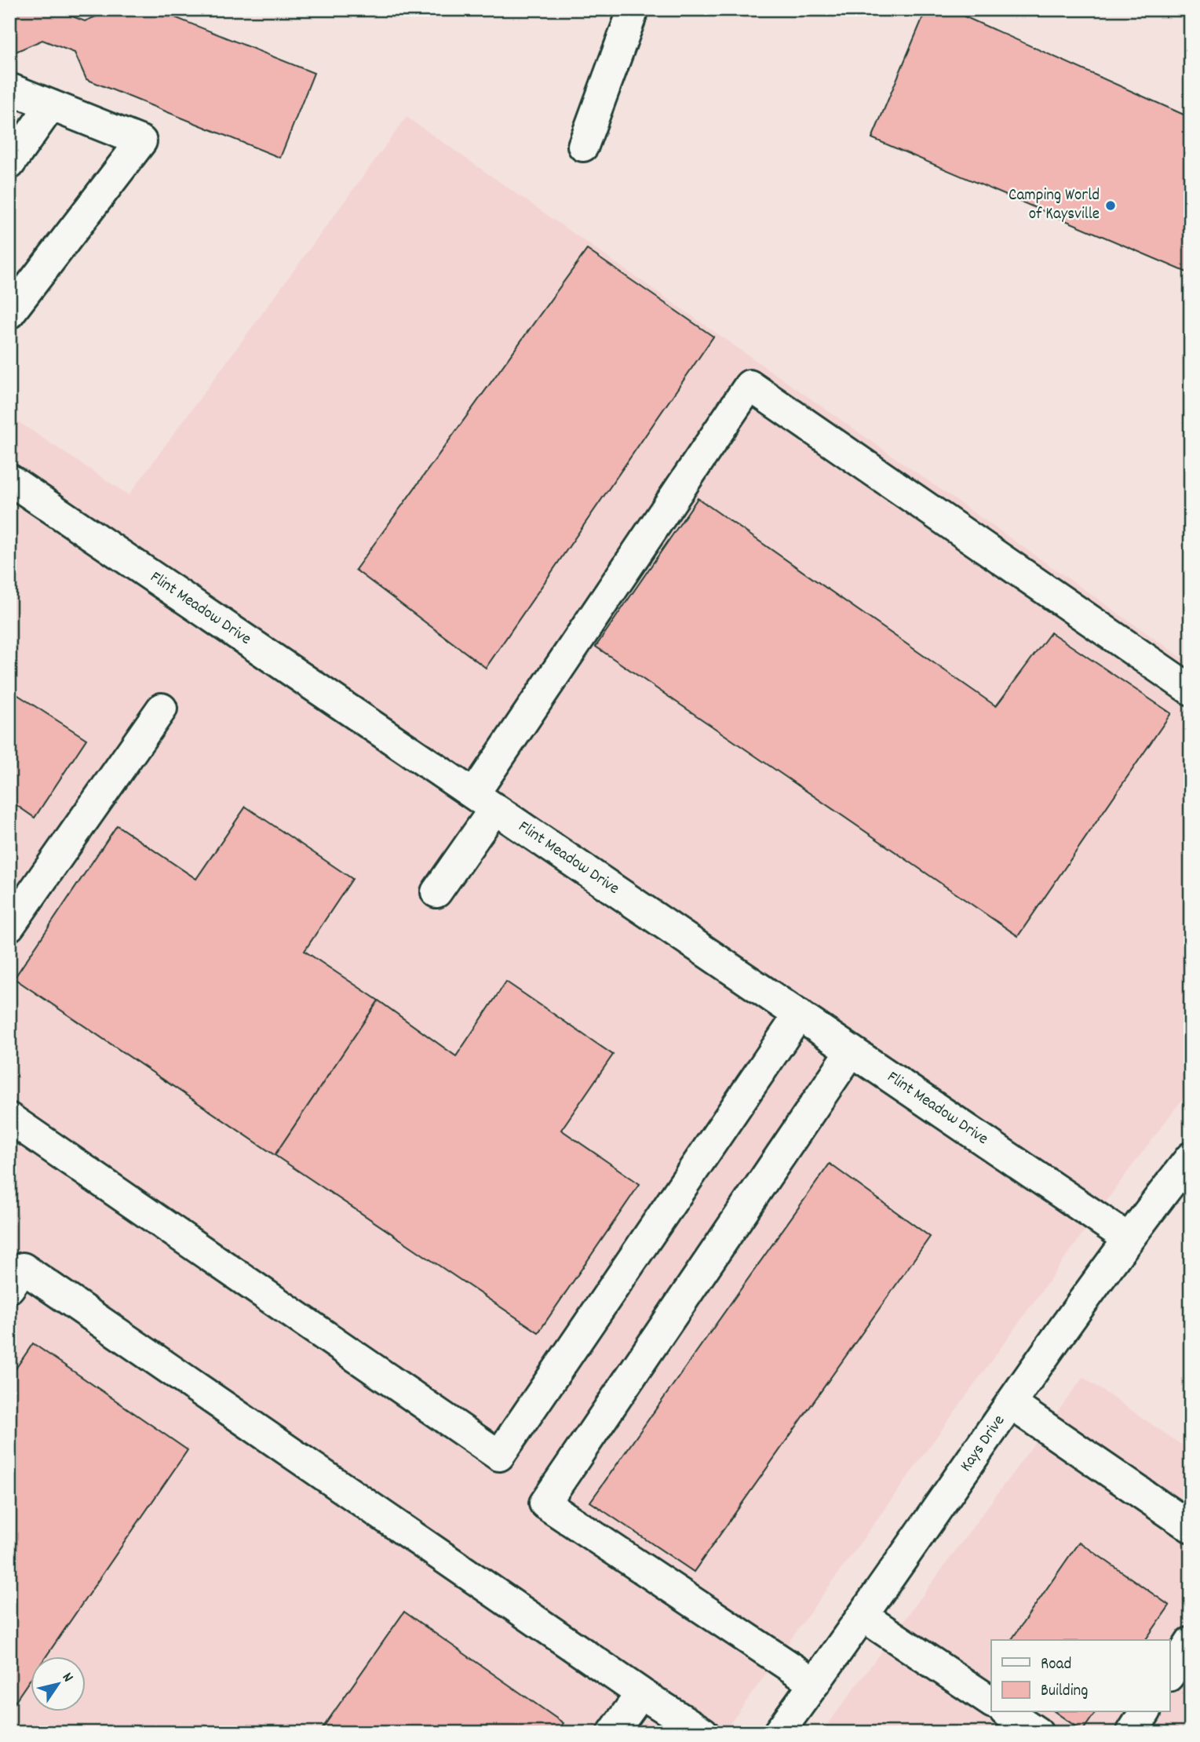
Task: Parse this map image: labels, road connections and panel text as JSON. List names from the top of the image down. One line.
{"streets":{"street":["Flint Meadow Drive","Kays Drive"]},"crossings":[["Flint Meadow Drive","Kays Drive"]],"places":["Camping World of Kaysville"],"legend":["Road","Building"],"north":"top right"}
